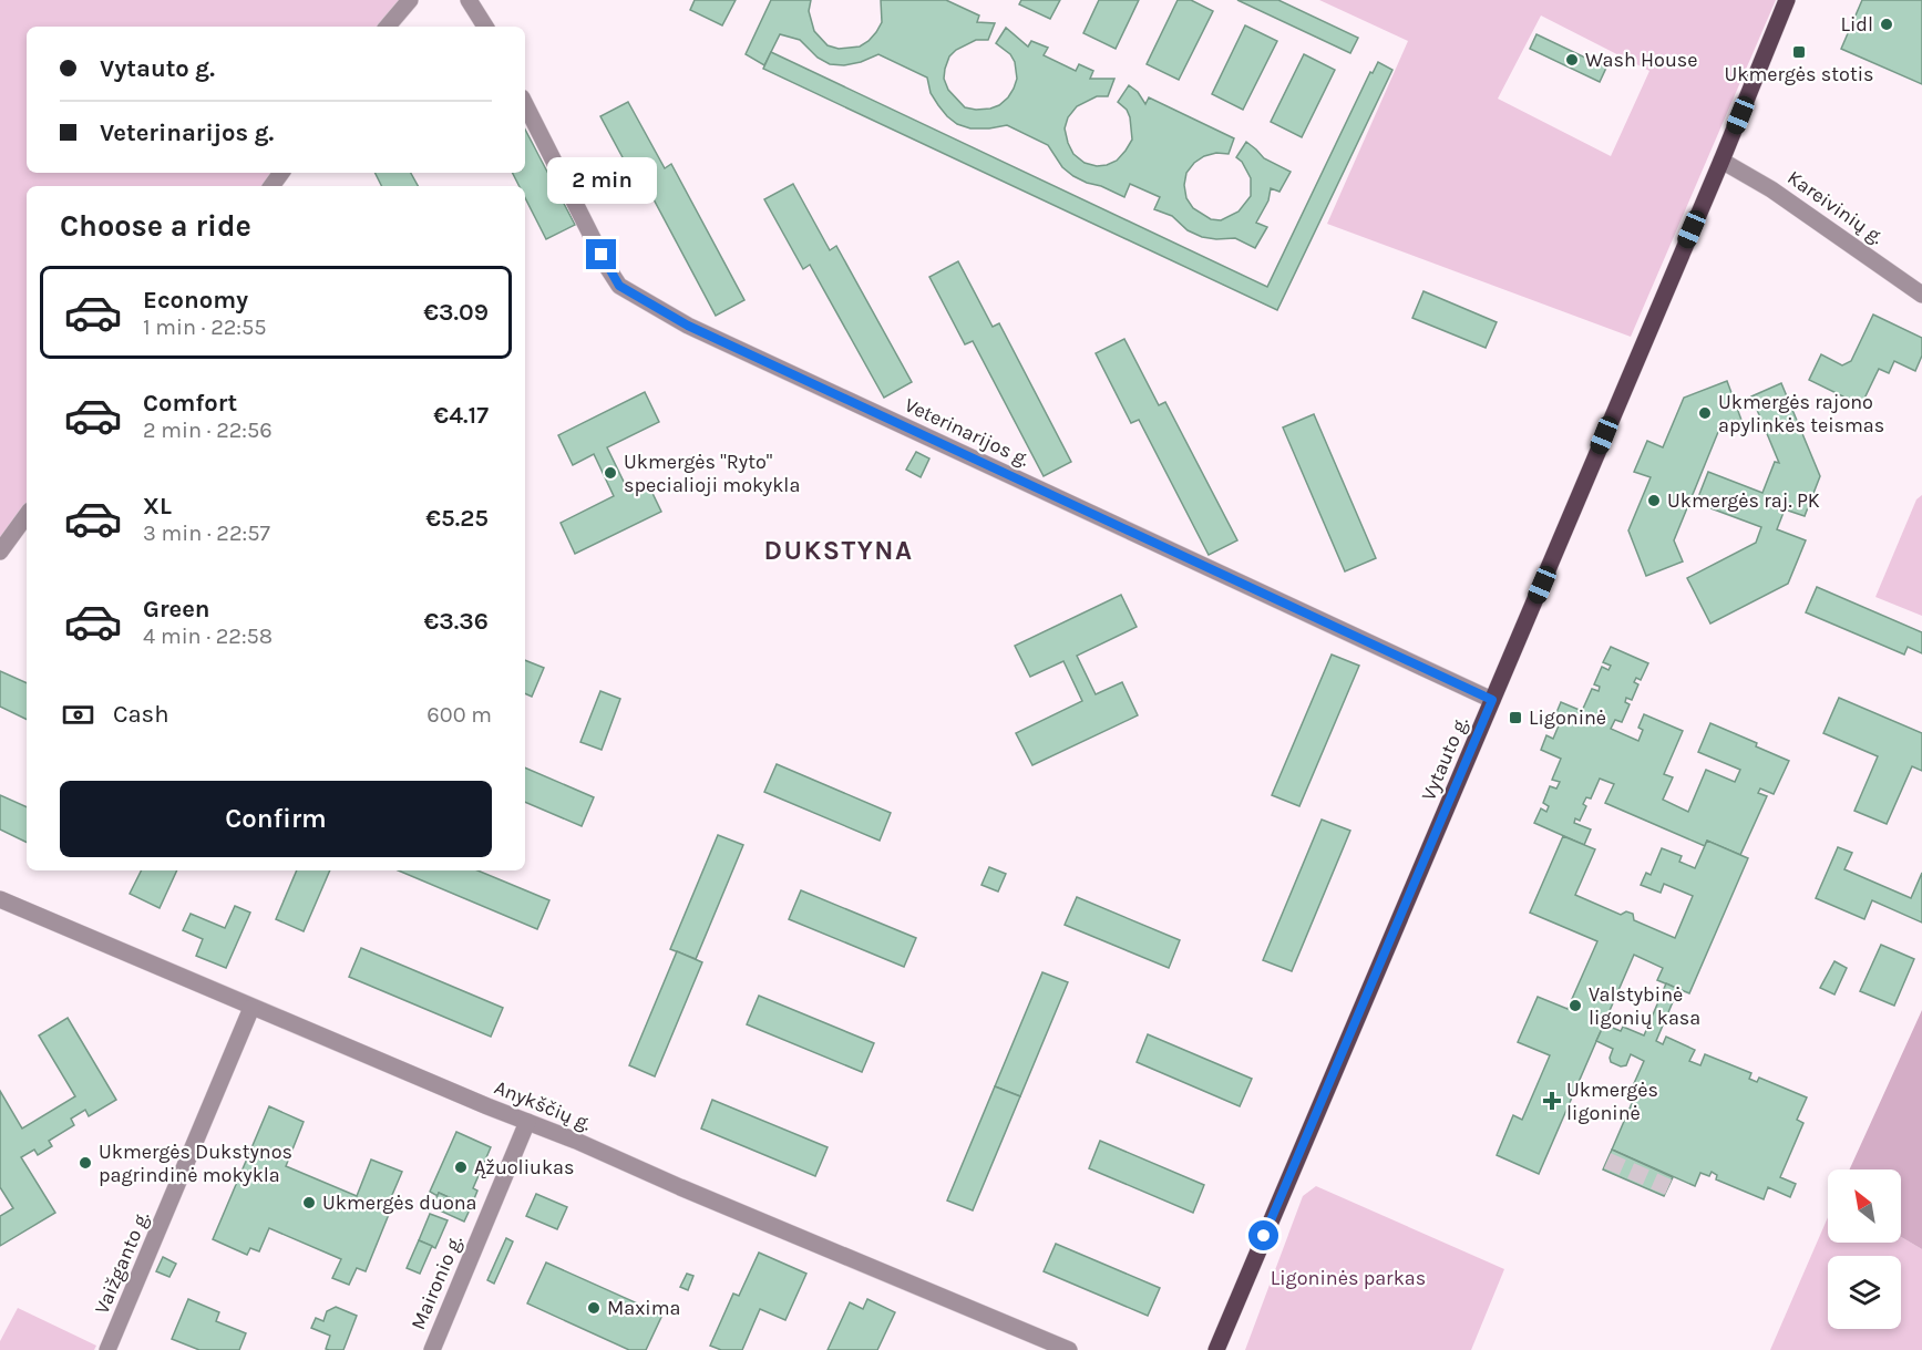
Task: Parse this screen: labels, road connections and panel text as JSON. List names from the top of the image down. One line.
{"streets":{"main road":["Vytauto g."],"street":["Kareivinių g.","Veterinarijos g.","Anykščių g.","Vaižganto g.","Maironio g."]},"crossings":[["Kareivinių g.","Vytauto g."],["Veterinarijos g.","Vytauto g."],["Anykščių g.","Vaižganto g."],["Anykščių g.","Maironio g."]],"districts":["DUKSTYNA"],"parks":["Ligoninės parkas"],"places":{"other":["Lidl","Wash House","Ukmergės rajono apylinkės teismas","Ukmergės \"Ryto\" specialioji mokykla","Ukmergės raj. PK","Valstybinė ligonių kasa","Ukmergės Dukstynos pagrindinė mokykla","Ąžuoliukas","Ukmergės duona","Maxima"],"transit":["Ukmergės stotis","Ligoninė"],"health":["Ukmergės ligoninė"]},"north":"top left","page":{"banner":["Vytauto g.","Veterinarijos g."],"bubble":"2 min","heading":"Choose a ride","list":[{"name":"Economy","note":"1 min · 22:55","value":"€3.09"},{"name":"Comfort","note":"2 min · 22:56","value":"€4.17"},{"name":"XL","note":"3 min · 22:57","value":"€5.25"},{"name":"Green","note":"4 min · 22:58","value":"€3.36"}],"pay":["Cash","600 m"],"buttons":"Confirm"}}
